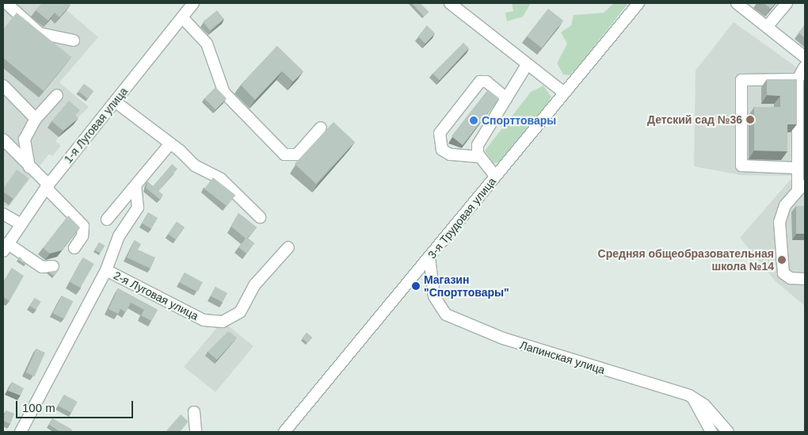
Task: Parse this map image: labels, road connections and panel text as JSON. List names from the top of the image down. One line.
{"streets":{"street":["1-я Луговая улица","3-я Трудовая улица","2-я Луговая улица","Лапинская улица"]},"crossings":[["3-я Трудовая улица","Лапинская улица"]],"places":["Детский сад №36","Спорттовары","Средняя общеобразовательная школа №14","Магазин \"Спорттовары\""],"scale_bar":"100 m"}
